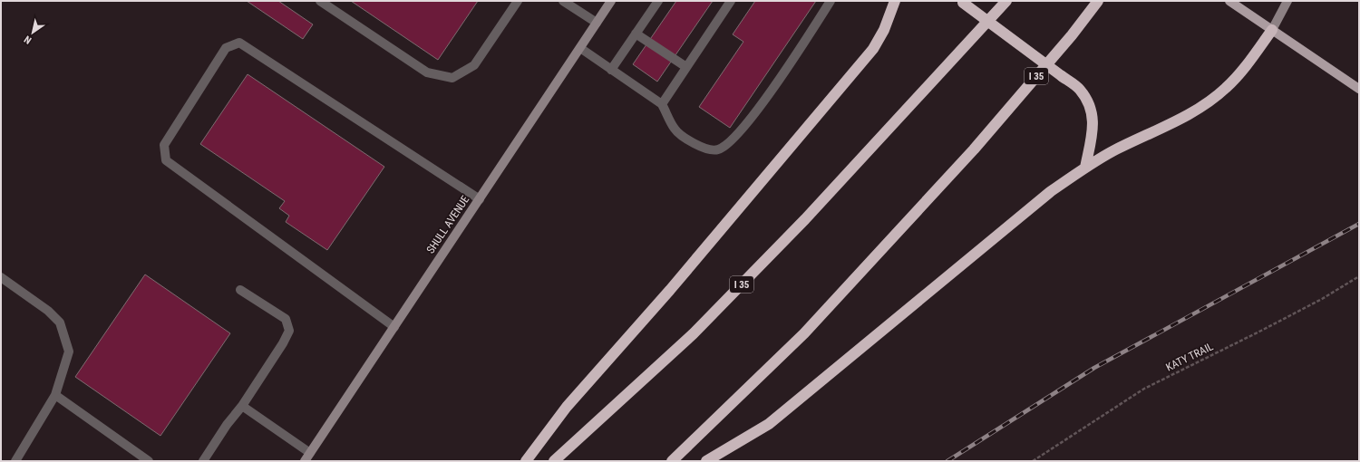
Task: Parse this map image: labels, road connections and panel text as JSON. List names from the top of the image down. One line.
{"streets":{"highway":["I 35"],"street":["SHULL AVENUE"],"path":["KATY TRAIL"]},"north":"bottom left"}
